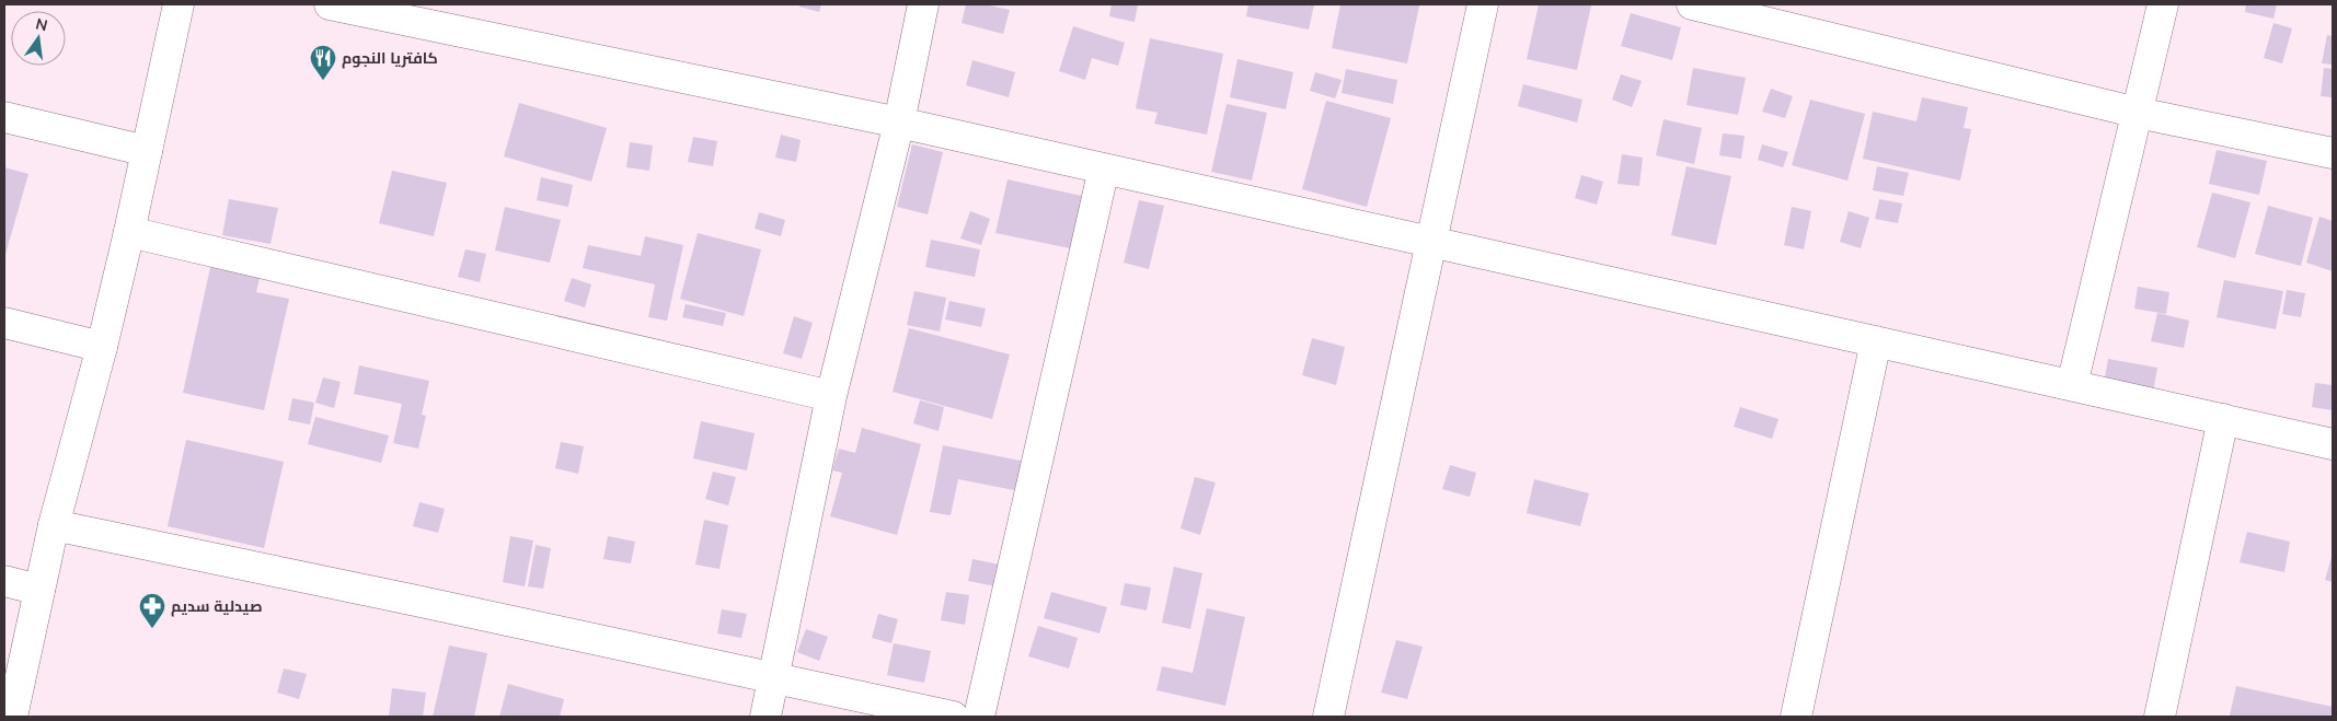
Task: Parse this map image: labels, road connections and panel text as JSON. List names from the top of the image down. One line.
{"places":{"restaurant":["كافتريا النجوم"],"pharmacy":["صيدلية سديم"]},"north":"top"}
